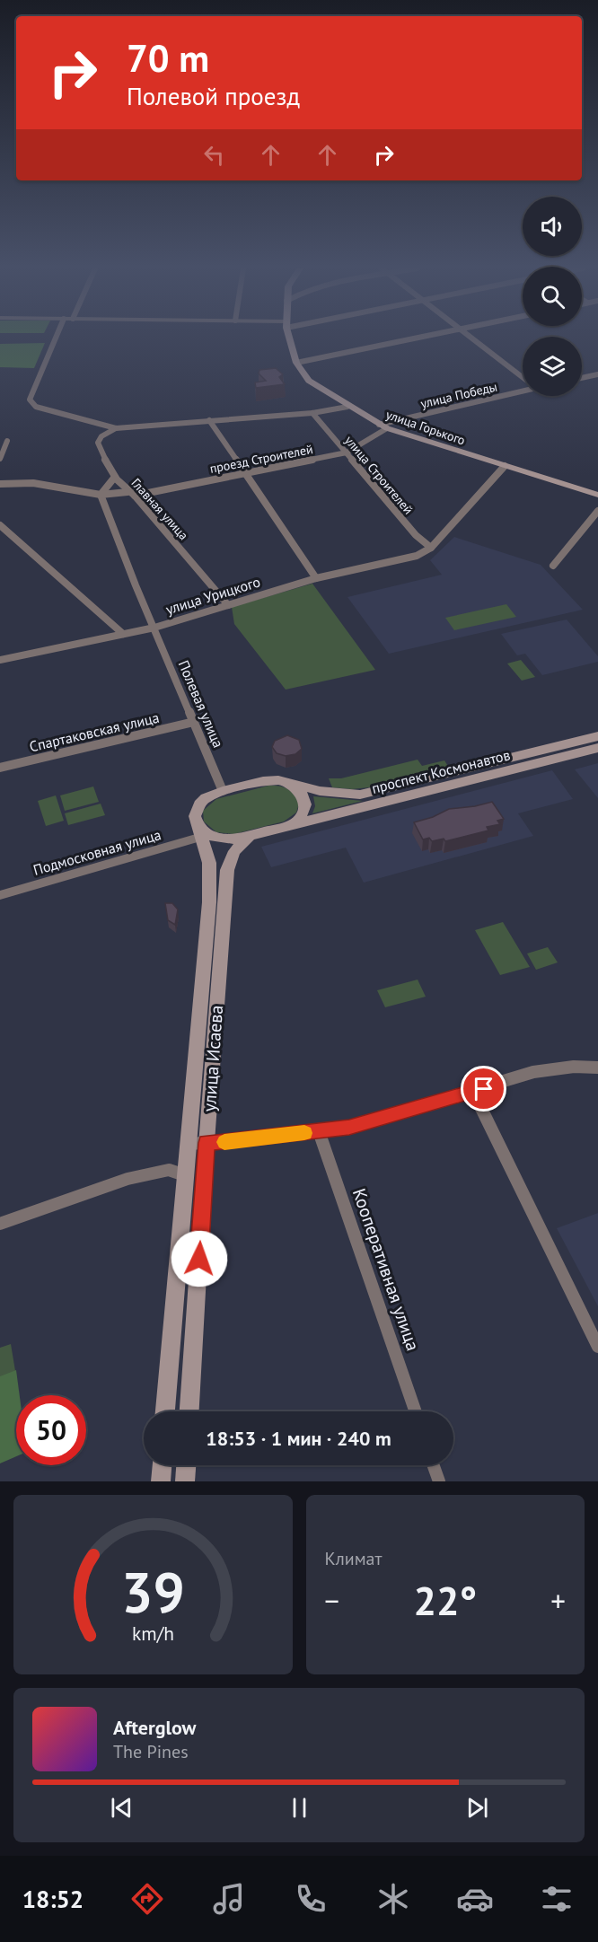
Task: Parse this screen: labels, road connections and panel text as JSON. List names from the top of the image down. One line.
{"streets":{"main road":["улица Горького","проспект Космонавтов","улица Исаева"],"street":["улица Победы","проезд Строителей","улица Строителей","Главная улица","улица Урицкого","Полевая улица","Спартаковская улица","Подмосковная улица","Кооперативная улица"]},"crossings":[["улица Победы","улица Горького"],["улица Победы","проезд Строителей"],["улица Горького","проезд Строителей"],["проезд Строителей","улица Строителей"],["проезд Строителей","Главная улица"],["улица Строителей","улица Урицкого"],["Главная улица","улица Урицкого"],["улица Урицкого","Полевая улица"],["Полевая улица","Спартаковская улица"],["Полевая улица","проспект Космонавтов"],["проспект Космонавтов","Подмосковная улица"],["проспект Космонавтов","улица Исаева"],["Подмосковная улица","улица Исаева"]],"page":{"turn":["70 m","Полевой проезд"],"limit":"50","trip":"18:53 · 1 мин · 240 m","tile":"Климат","heat":["−","22°","+"],"song":["Afterglow","The Pines"],"tabs":"18:52","gauge":["39","km/h"]}}
